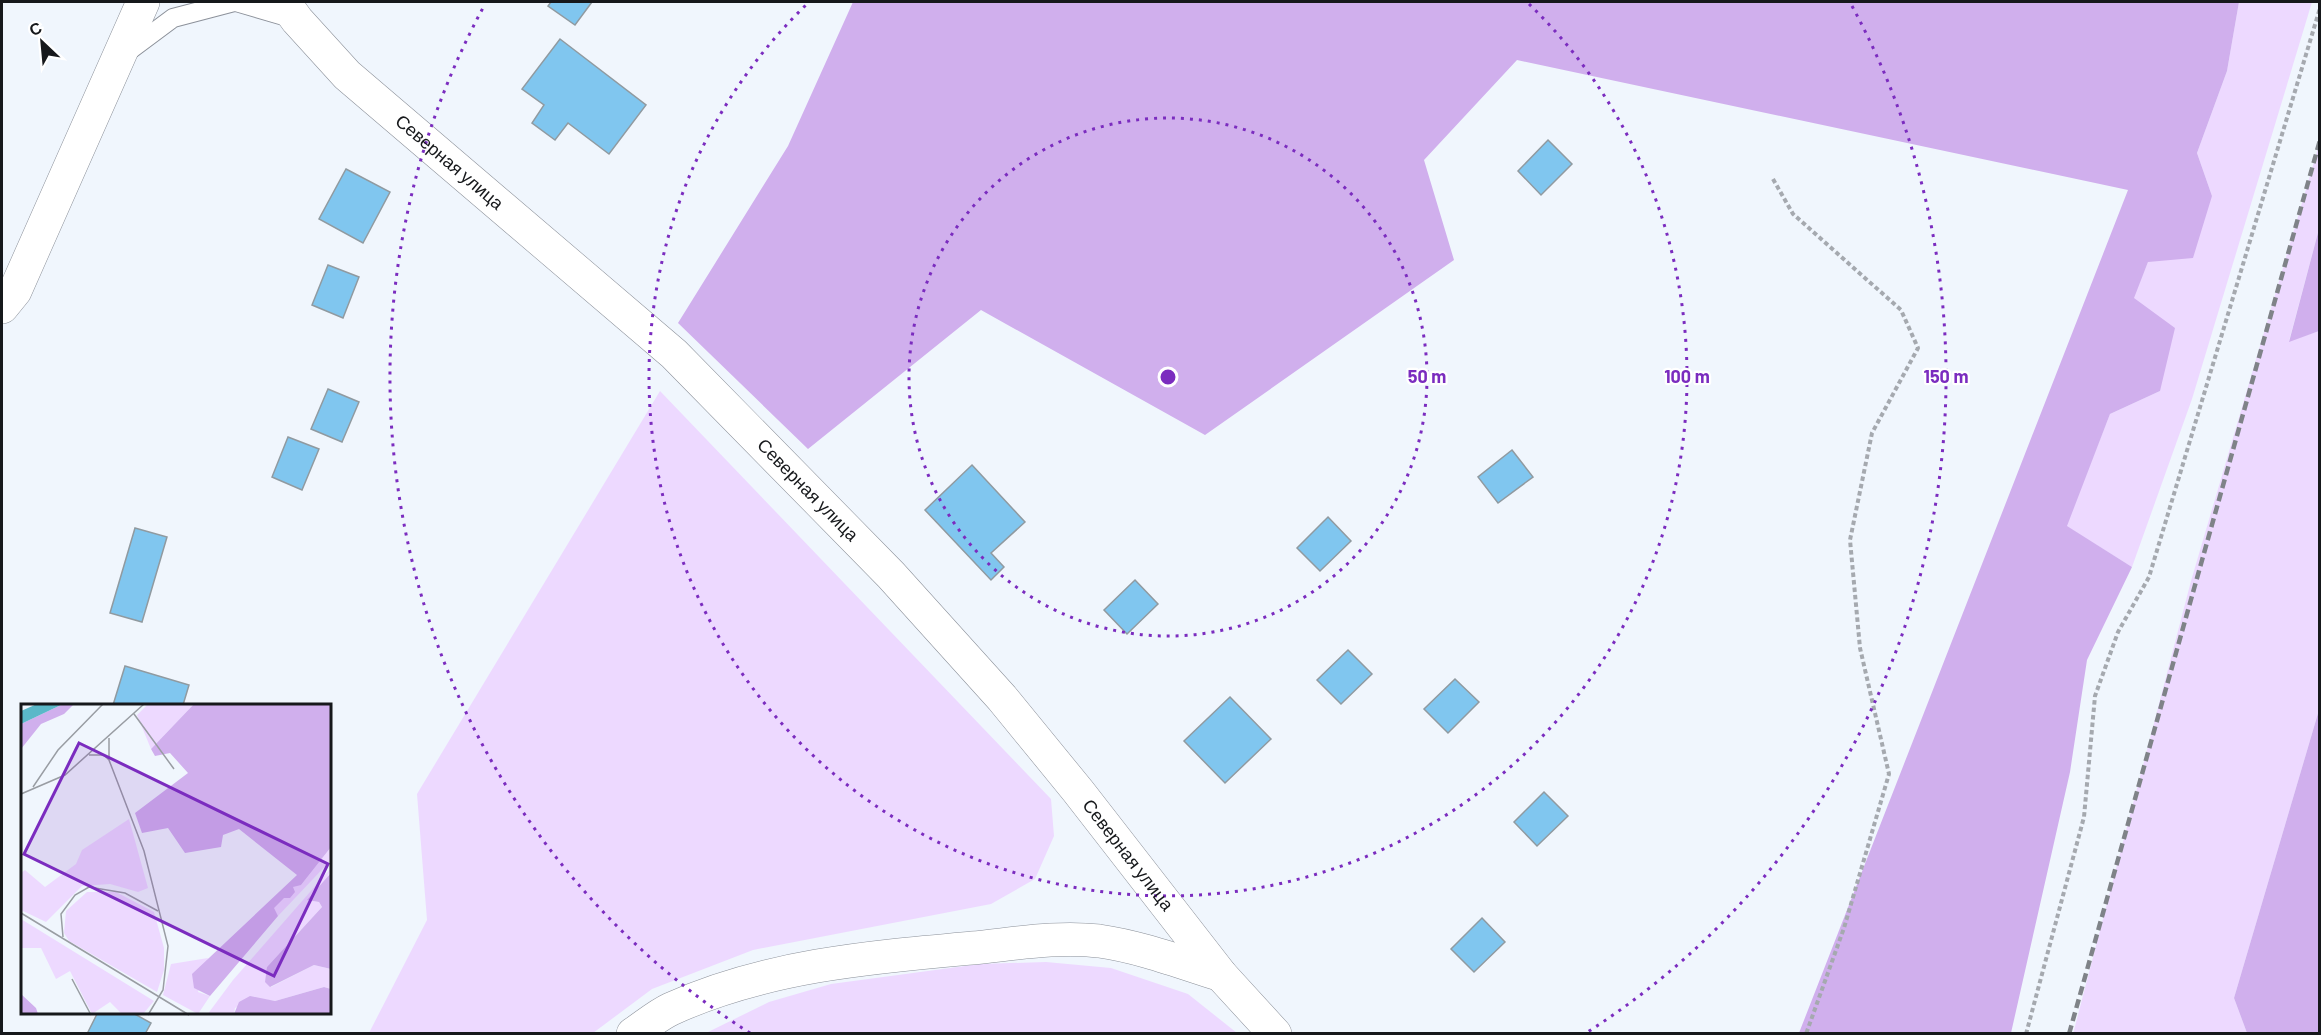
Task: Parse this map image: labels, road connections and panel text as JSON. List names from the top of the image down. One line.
{"streets":{"street":["Северная улица"]},"north":"top left","rings":["50 m","100 m","150 m"]}
